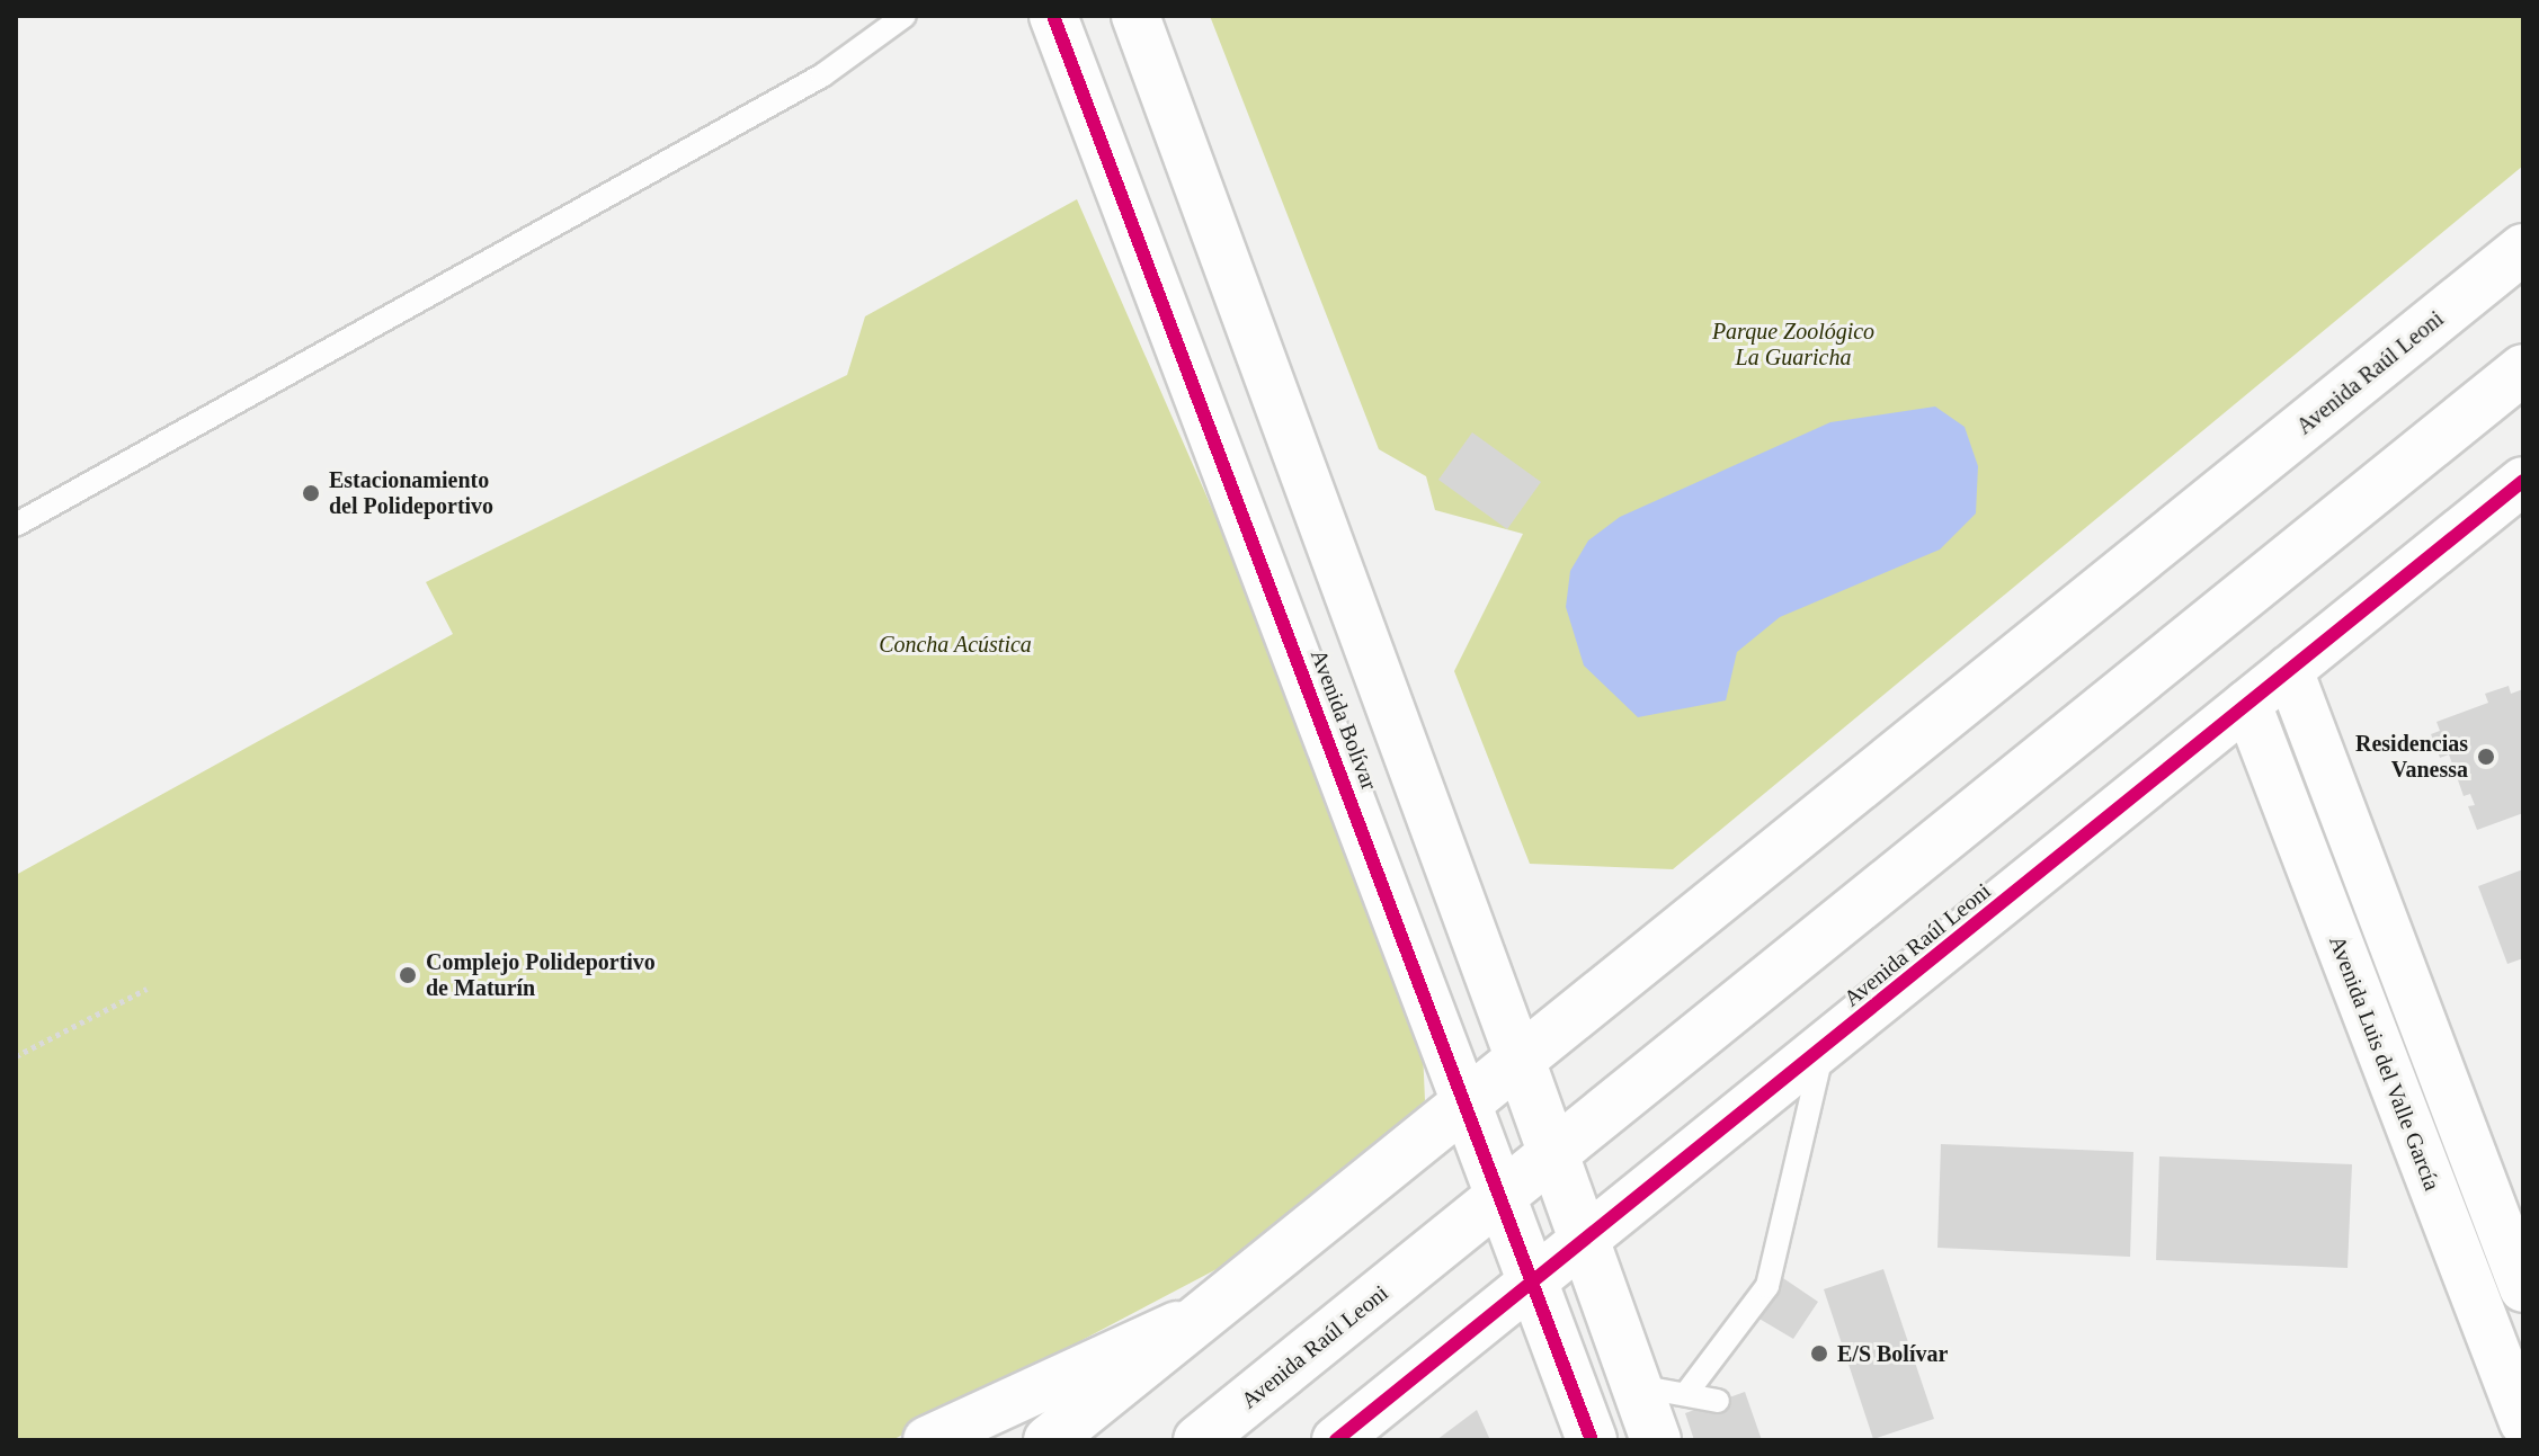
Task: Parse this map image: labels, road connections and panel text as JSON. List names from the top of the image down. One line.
{"streets":{"main road":["Avenida Raúl Leoni","Avenida Bolívar"],"street":["Avenida Luis del Valle García"]},"crossings":[["Avenida Raúl Leoni","Avenida Bolívar"],["Avenida Raúl Leoni","Avenida Luis del Valle García"]],"parks":["Parque Zoológico La Guaricha","Concha Acústica"],"places":["Estacionamiento del Polideportivo","Residencias Vanessa","Complejo Polideportivo de Maturín","E/S Bolívar"]}
